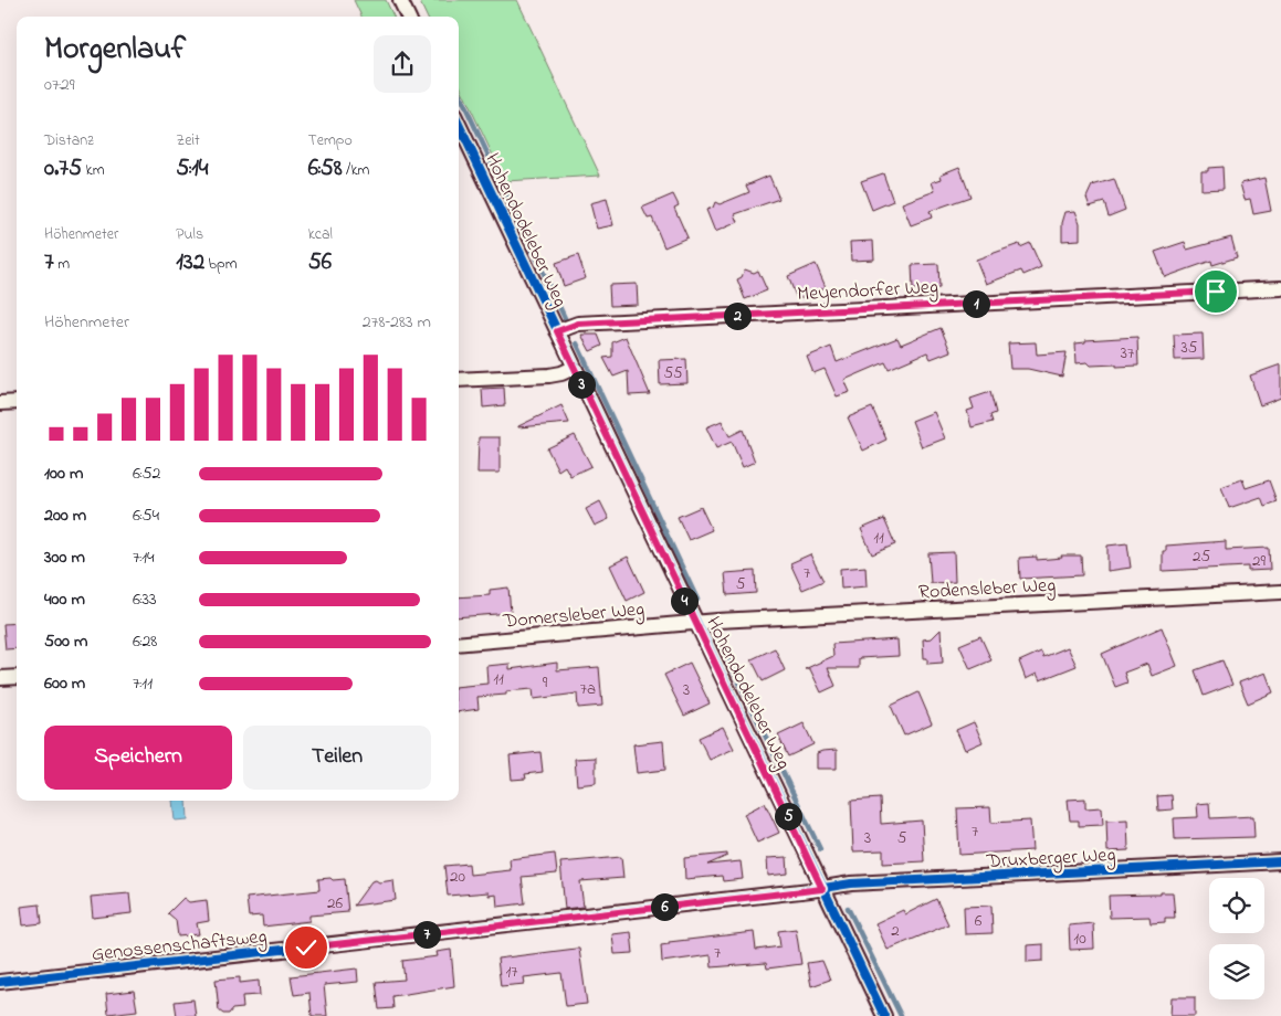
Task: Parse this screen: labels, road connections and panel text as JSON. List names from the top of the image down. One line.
{"streets":{"street":["Hohendodeleber Weg","Meyendorfer Weg","Rodensleber Weg","Domersleber Weg","Druxberger Weg","Genossenschaftsweg"]},"crossings":[["Hohendodeleber Weg","Meyendorfer Weg"],["Hohendodeleber Weg","Rodensleber Weg"],["Hohendodeleber Weg","Domersleber Weg"],["Hohendodeleber Weg","Druxberger Weg"],["Hohendodeleber Weg","Genossenschaftsweg"],["Rodensleber Weg","Domersleber Weg"],["Druxberger Weg","Genossenschaftsweg"]],"house_numbers":["35","37","55","11","25","29","7","5","11","9","7a","3","7","3","5","20","26","6","2","10","7","17"],"page":{"heading":["Morgenlauf","07:29"],"stats":[["Distanz","0.75 km"],["Zeit","5:14"],["Tempo","6:58 /km"],["Höhenmeter","7 m"],["Puls","132 bpm"],["kcal","56"]],"pins":["1","2","3","4","5","6","7"],"chart":["Höhenmeter","278–283 m"],"list":[{"name":"100 m","note":"6:52"},{"name":"200 m","note":"6:54"},{"name":"300 m","note":"7:14"},{"name":"400 m","note":"6:33"},{"name":"500 m","note":"6:28"},{"name":"600 m","note":"7:11"}],"buttons":["Speichern","Teilen"]}}
